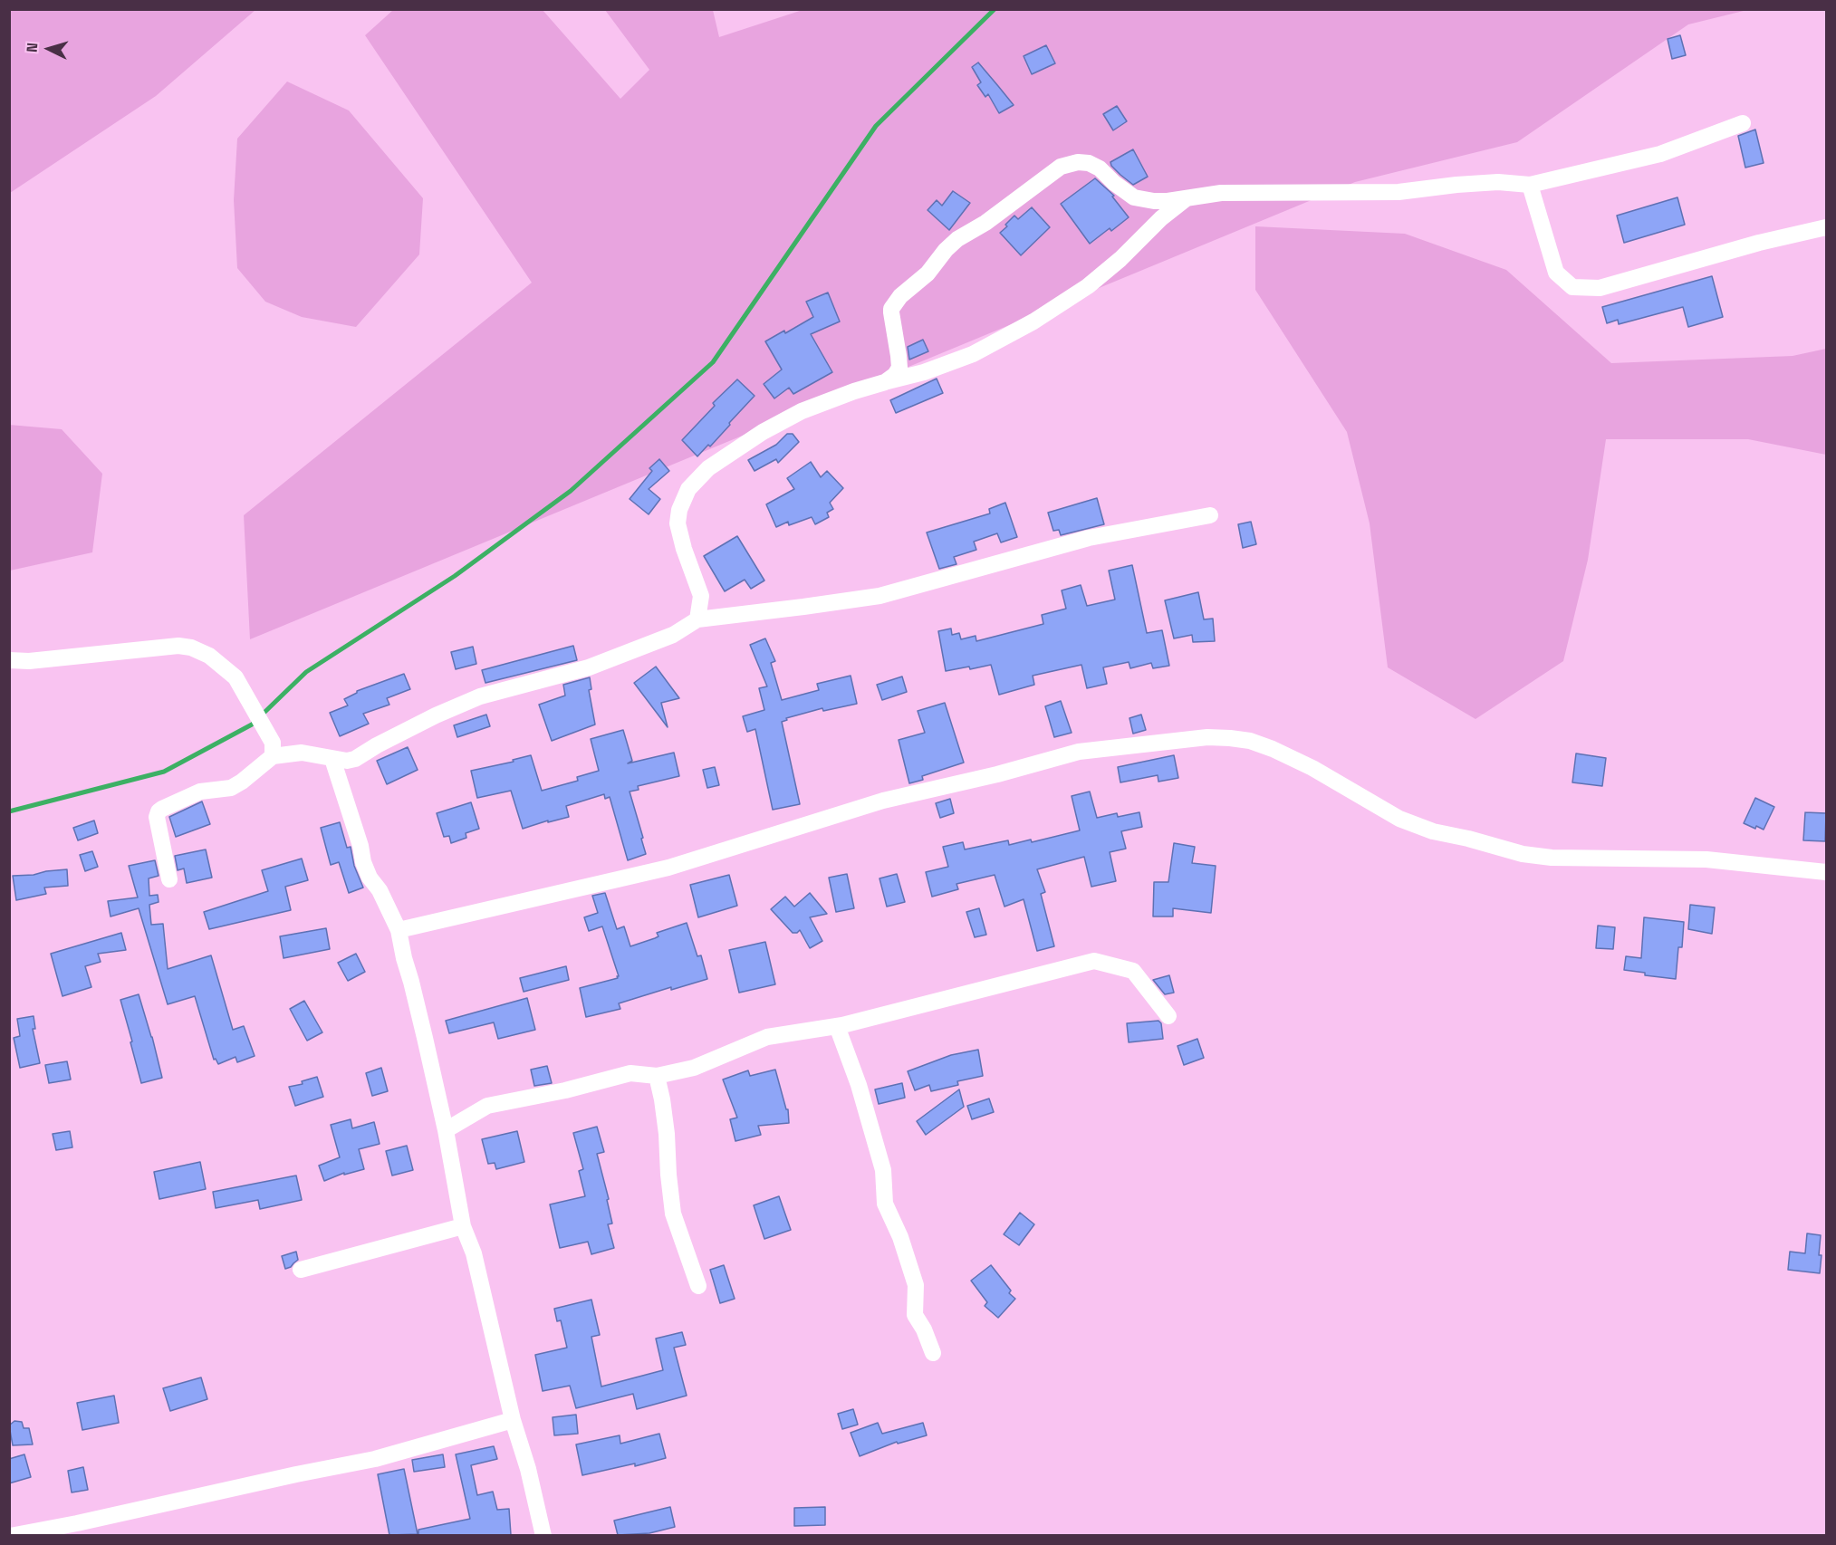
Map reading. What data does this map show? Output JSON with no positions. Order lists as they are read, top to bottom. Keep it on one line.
{"north":"left"}
